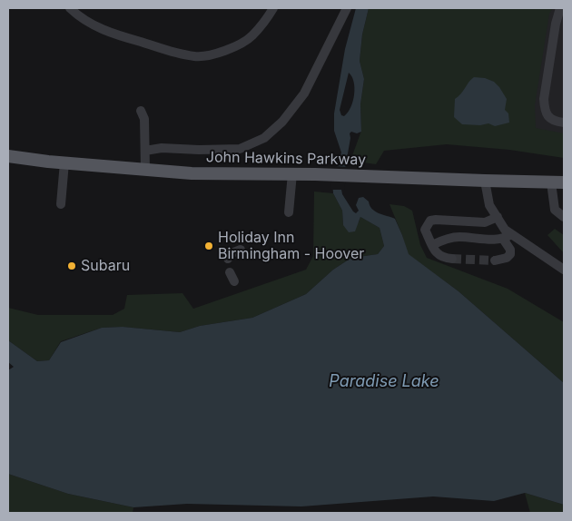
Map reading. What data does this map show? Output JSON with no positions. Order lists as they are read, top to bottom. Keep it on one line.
{"streets":{"main road":["John Hawkins Parkway"]},"water":["Paradise Lake"],"places":["Holiday Inn Birmingham - Hoover","Subaru"]}
